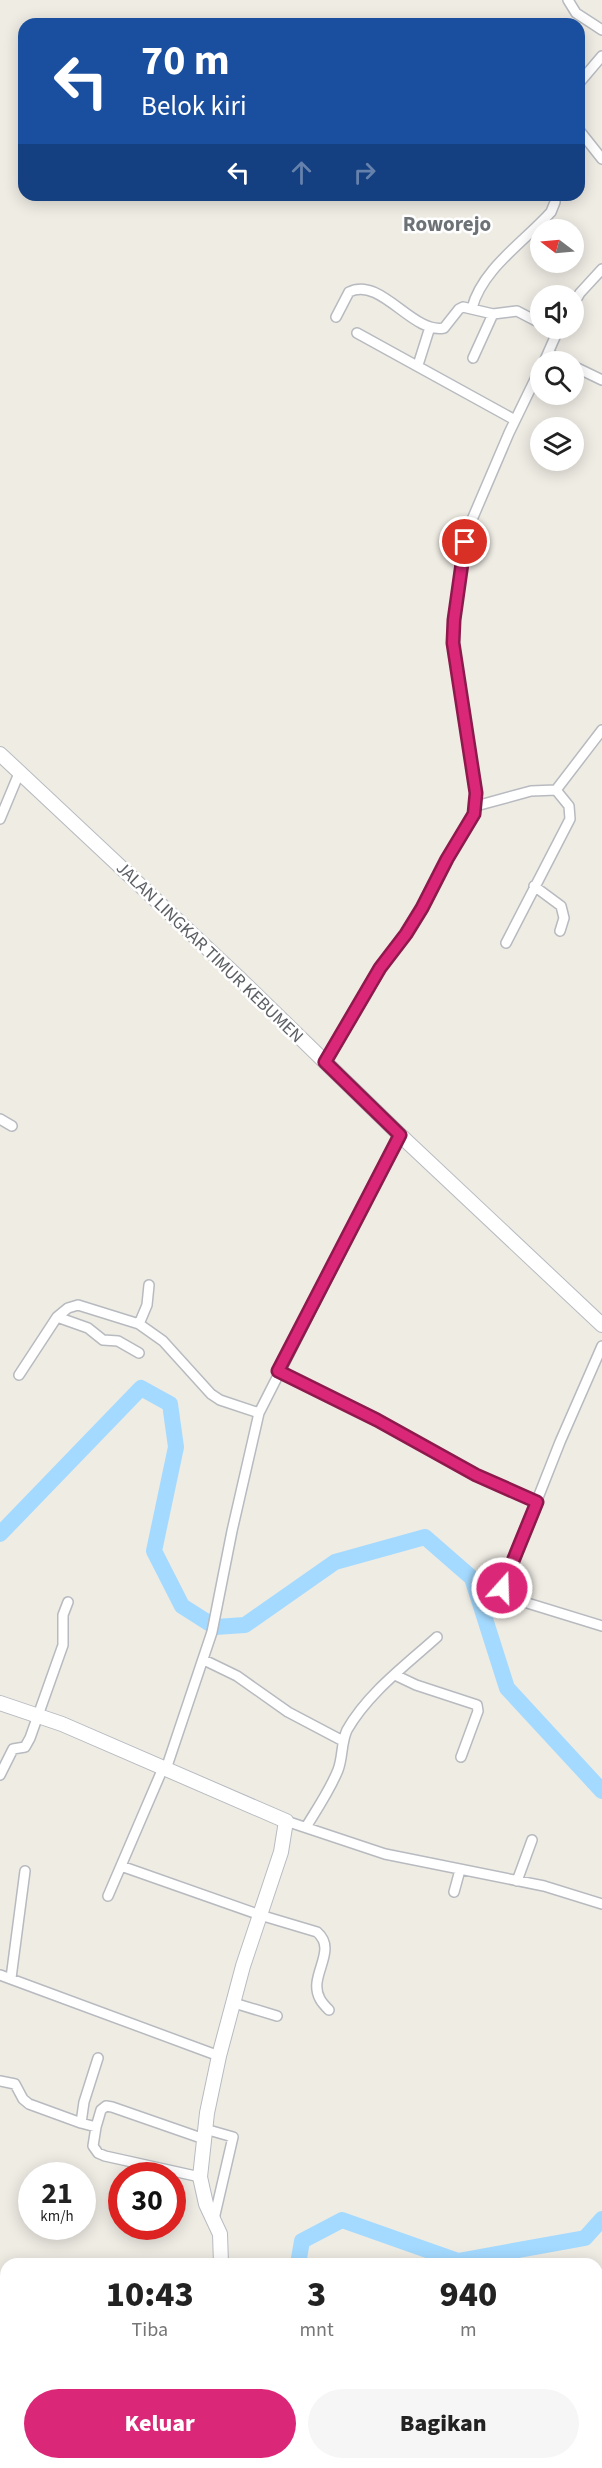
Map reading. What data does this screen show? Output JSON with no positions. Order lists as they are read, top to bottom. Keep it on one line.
{"streets":{"main road":["JALAN LINGKAR TIMUR KEBUMEN"]},"districts":["Roworejo"],"north":"left","page":{"turn":["70 m","Belok kiri"],"speed":"21 km/h","limit":"30","eta":["10:43","Tiba","3","mnt","940","m"],"buttons":["Keluar","Bagikan"]}}
